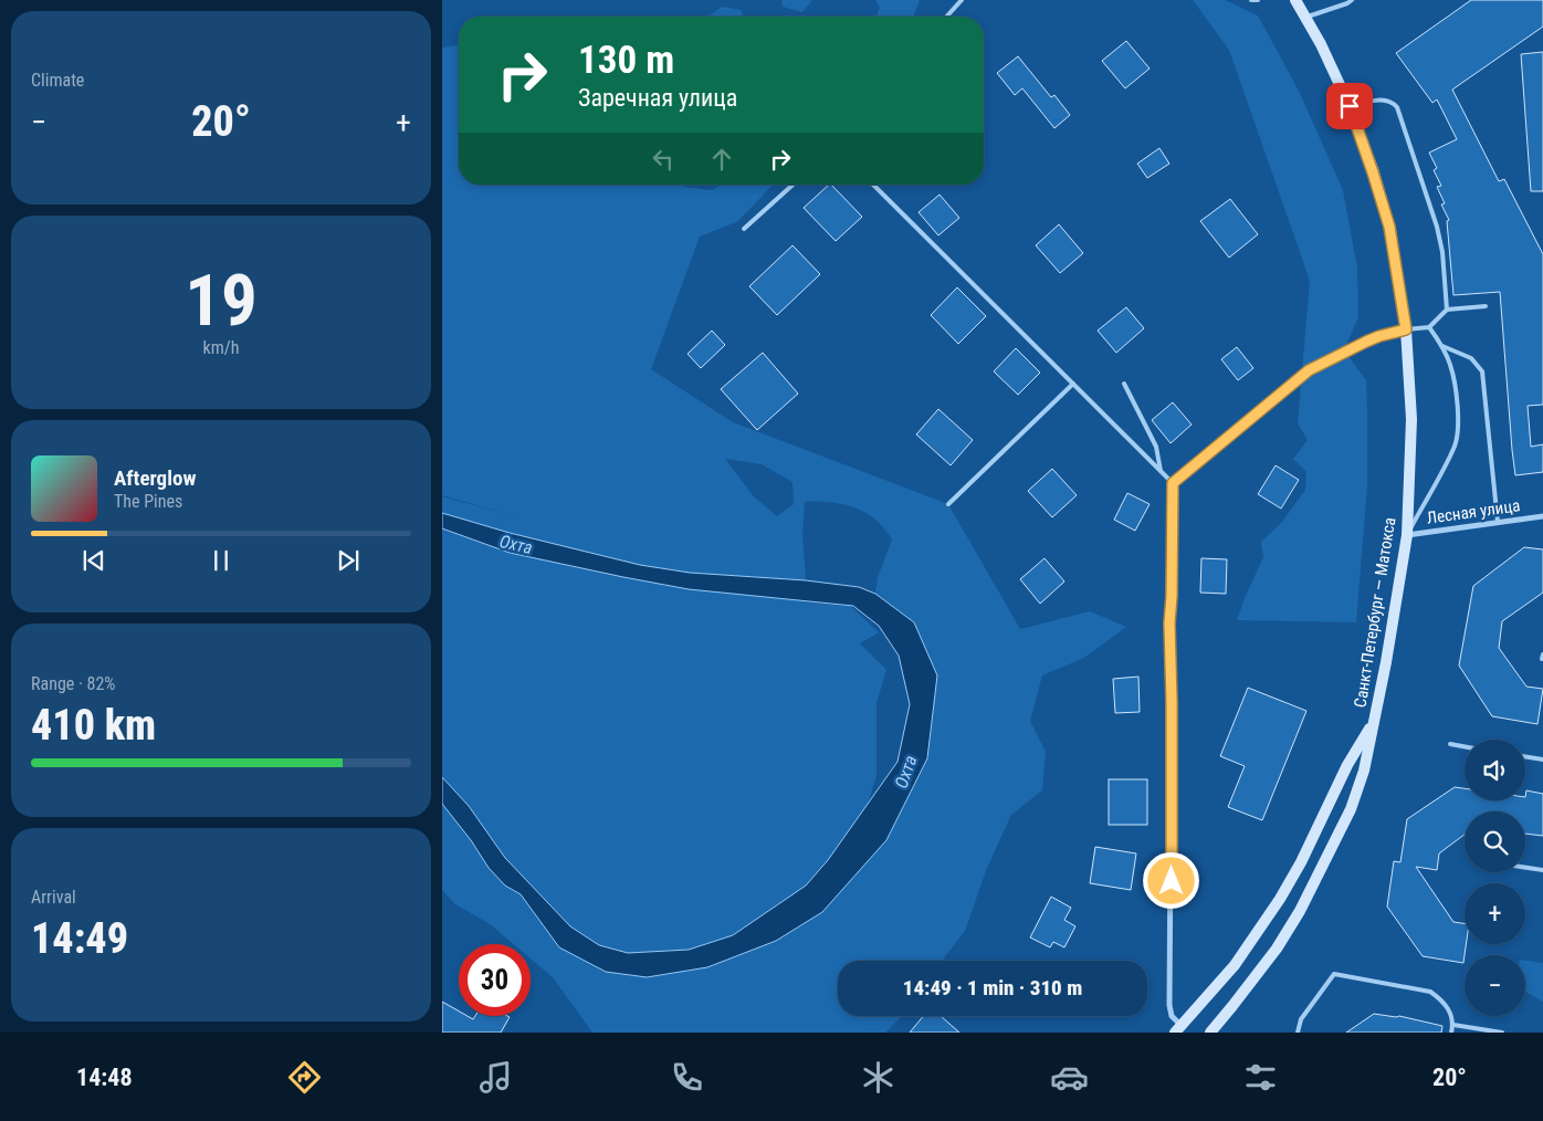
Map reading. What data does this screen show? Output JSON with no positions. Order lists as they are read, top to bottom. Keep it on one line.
{"streets":{"main road":["Санкт-Петербург — Матокса"],"street":["Лесная улица"]},"crossings":[["Лесная улица","Санкт-Петербург — Матокса"]],"water":["Охта"],"page":{"tile":["Climate",["19","km/h"],["Range · 82%","410 km"],["Arrival","14:49"]],"turn":["130 m","Заречная улица"],"heat":["−","20°","+"],"song":["Afterglow","The Pines"],"map_buttons":["+","−"],"limit":"30","trip":"14:49 · 1 min · 310 m","tabs":["14:48","20°"]}}
